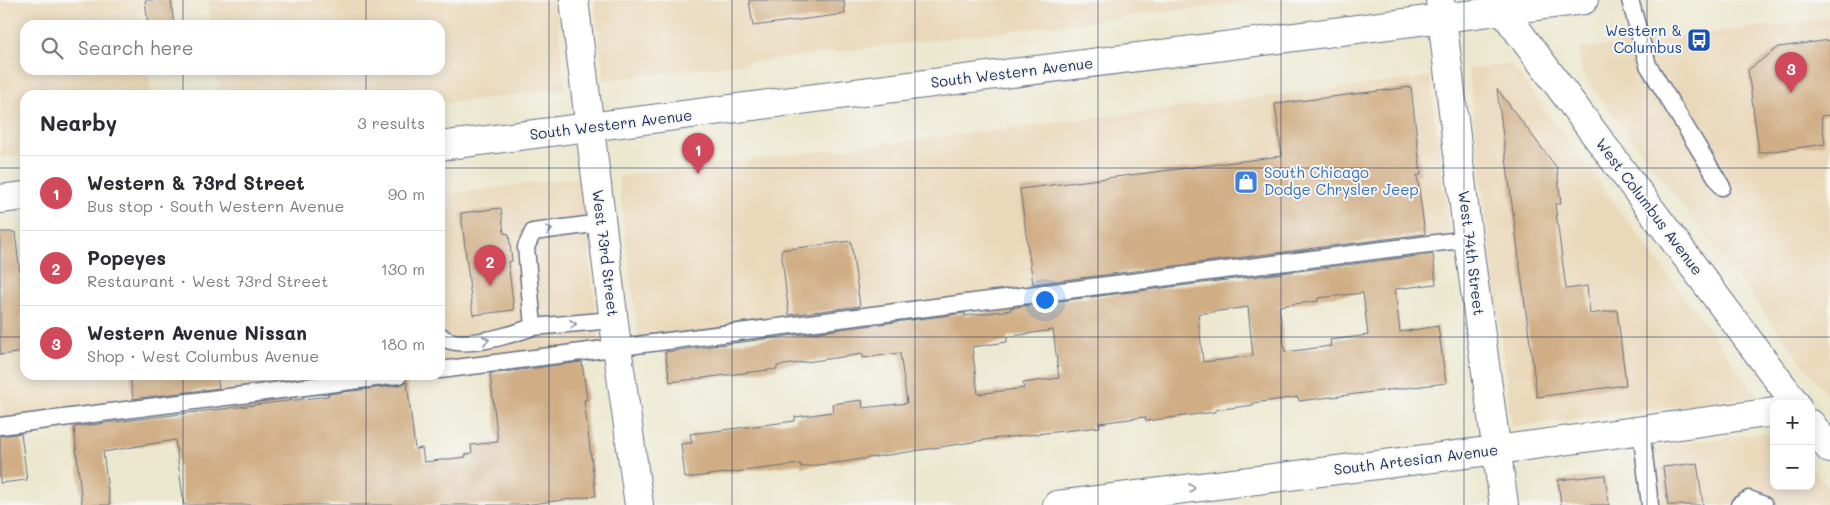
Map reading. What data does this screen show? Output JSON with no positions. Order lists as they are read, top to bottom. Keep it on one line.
{"streets":{"street":["South Western Avenue","West Columbus Avenue","West 73rd Street","West 74th Street","South Artesian Avenue"]},"crossings":[["South Western Avenue","West Columbus Avenue"],["South Western Avenue","West 73rd Street"],["South Western Avenue","West 74th Street"],["West 74th Street","South Artesian Avenue"]],"one_way":["South Artesian Avenue"],"places":{"bus stop":["Western & Columbus"],"shop":["South Chicago Dodge Chrysler Jeep"]},"page":{"search":"Search here","pins":["3","1","2"],"heading":["Nearby","3 results"],"list":[{"mark":"1","name":"Western & 73rd Street","note":"Bus stop · South Western Avenue","value":"90 m"},{"mark":"2","name":"Popeyes","note":"Restaurant · West 73rd Street","value":"130 m"},{"mark":"3","name":"Western Avenue Nissan","note":"Shop · West Columbus Avenue","value":"180 m"}],"map_buttons":["+","−"]}}
